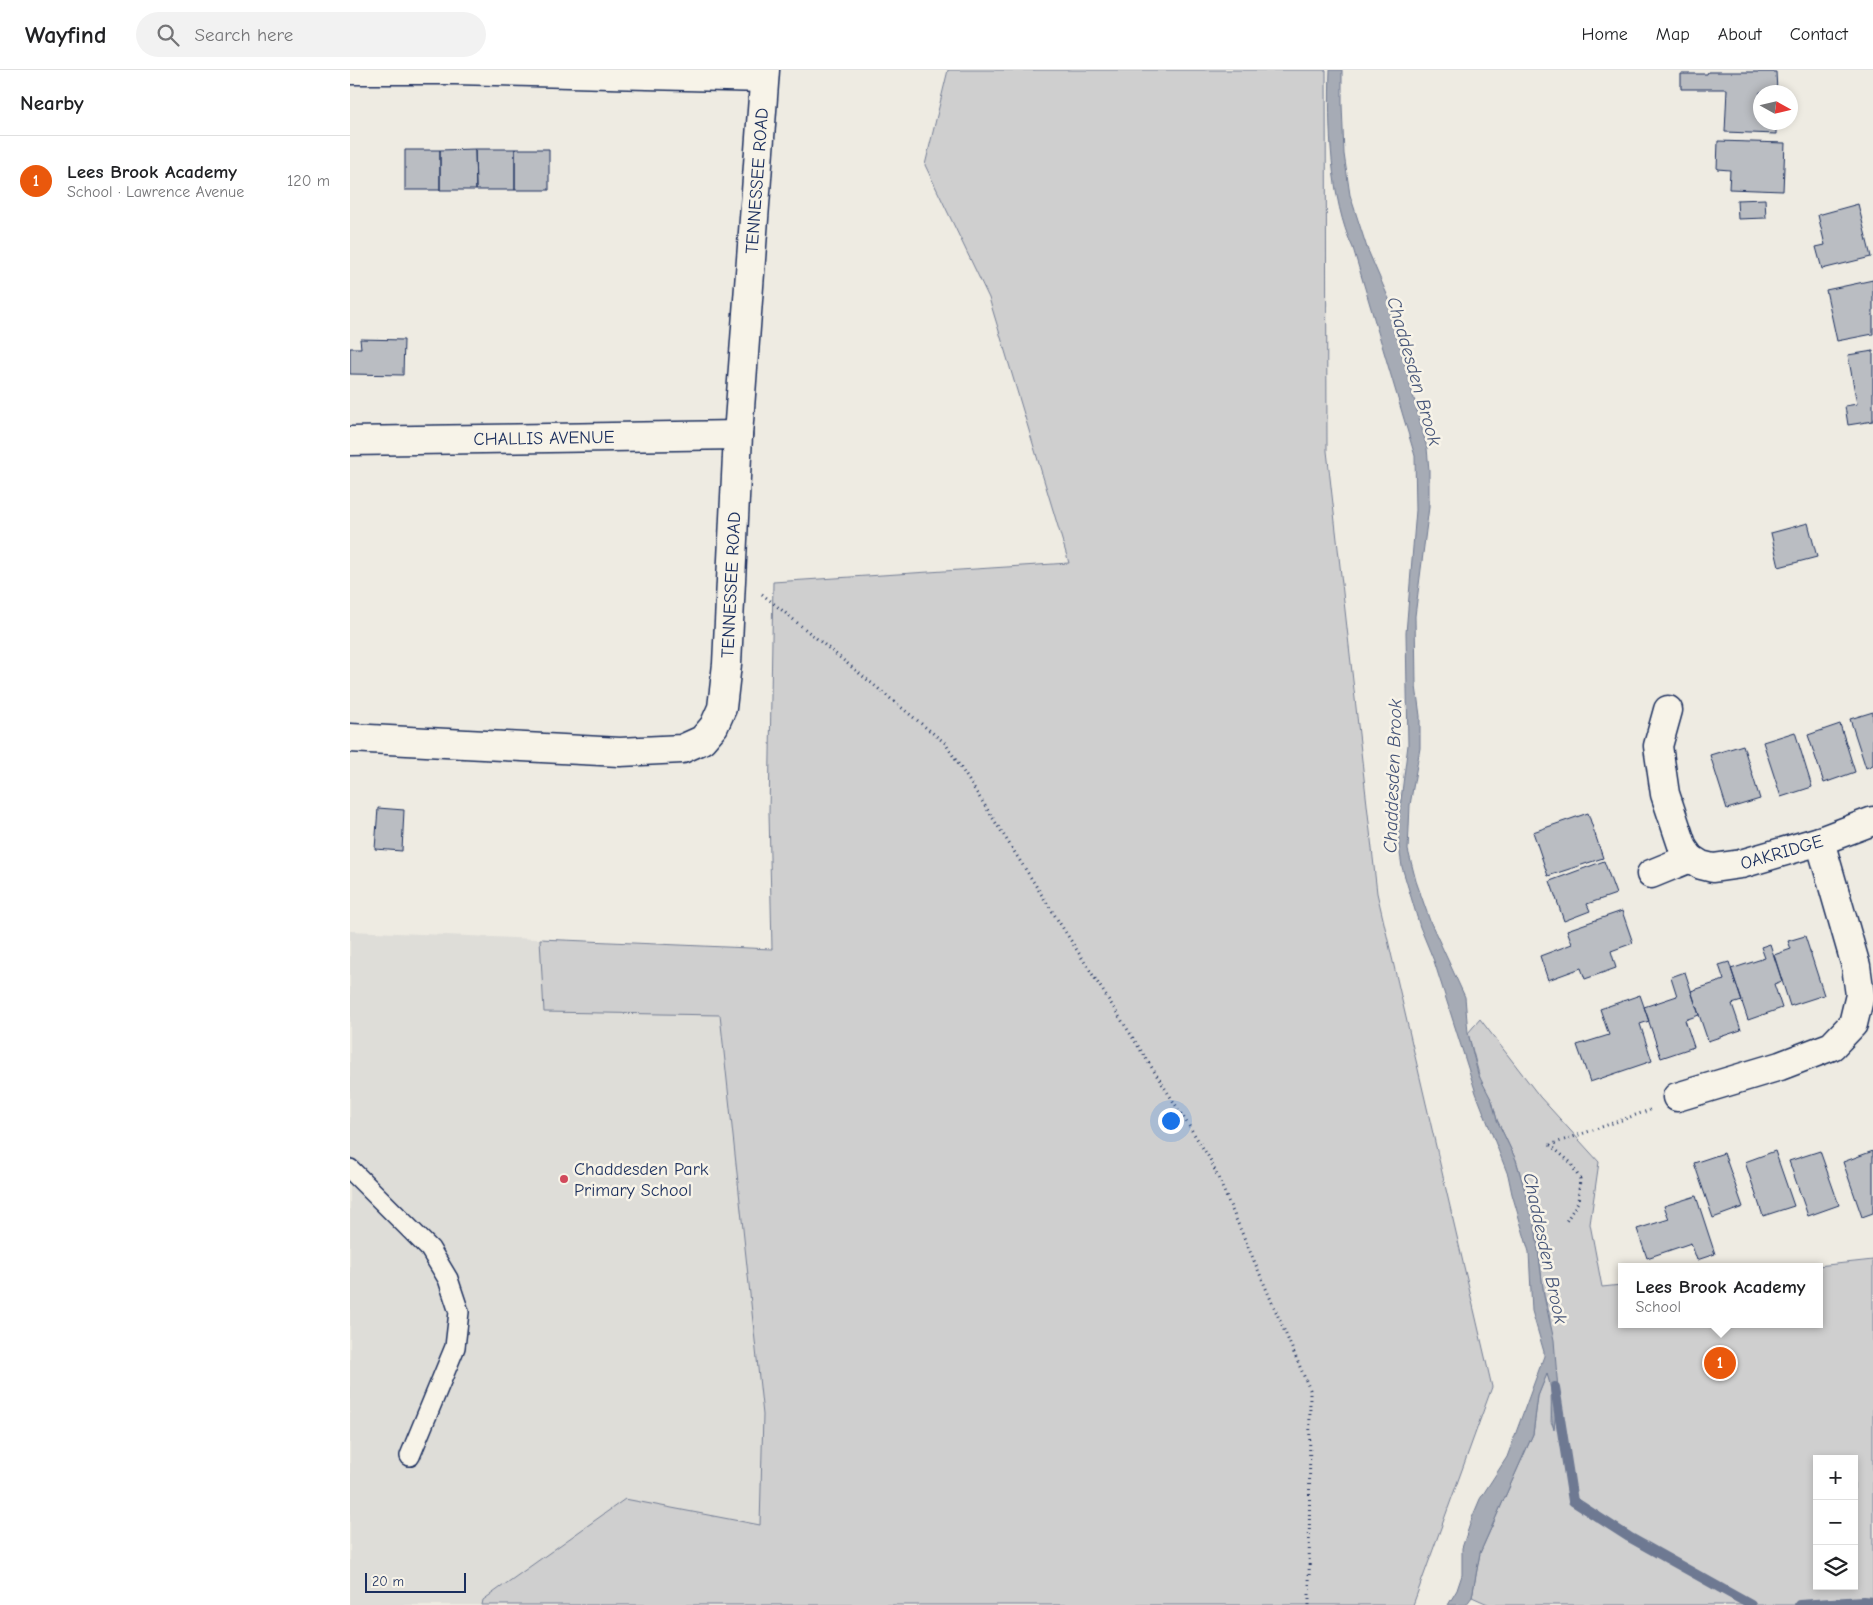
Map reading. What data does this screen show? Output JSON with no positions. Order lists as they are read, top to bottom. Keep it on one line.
{"streets":{"street":["TENNESSEE ROAD","CHALLIS AVENUE","OAKRIDGE"]},"crossings":[["TENNESSEE ROAD","CHALLIS AVENUE"]],"water":["Chaddesden Brook"],"places":["Chaddesden Park Primary School"],"scale_bar":"20 m","north":"right","page":{"header":"Wayfind","search":"Search here","nav":["Home","Map","About","Contact"],"heading":"Nearby","list":[{"mark":"1","name":"Lees Brook Academy","note":"School · Lawrence Avenue","value":"120 m"}],"popup":["Lees Brook Academy","School"],"pins":"1","map_buttons":["+","−"],"scale":"20 m"}}
